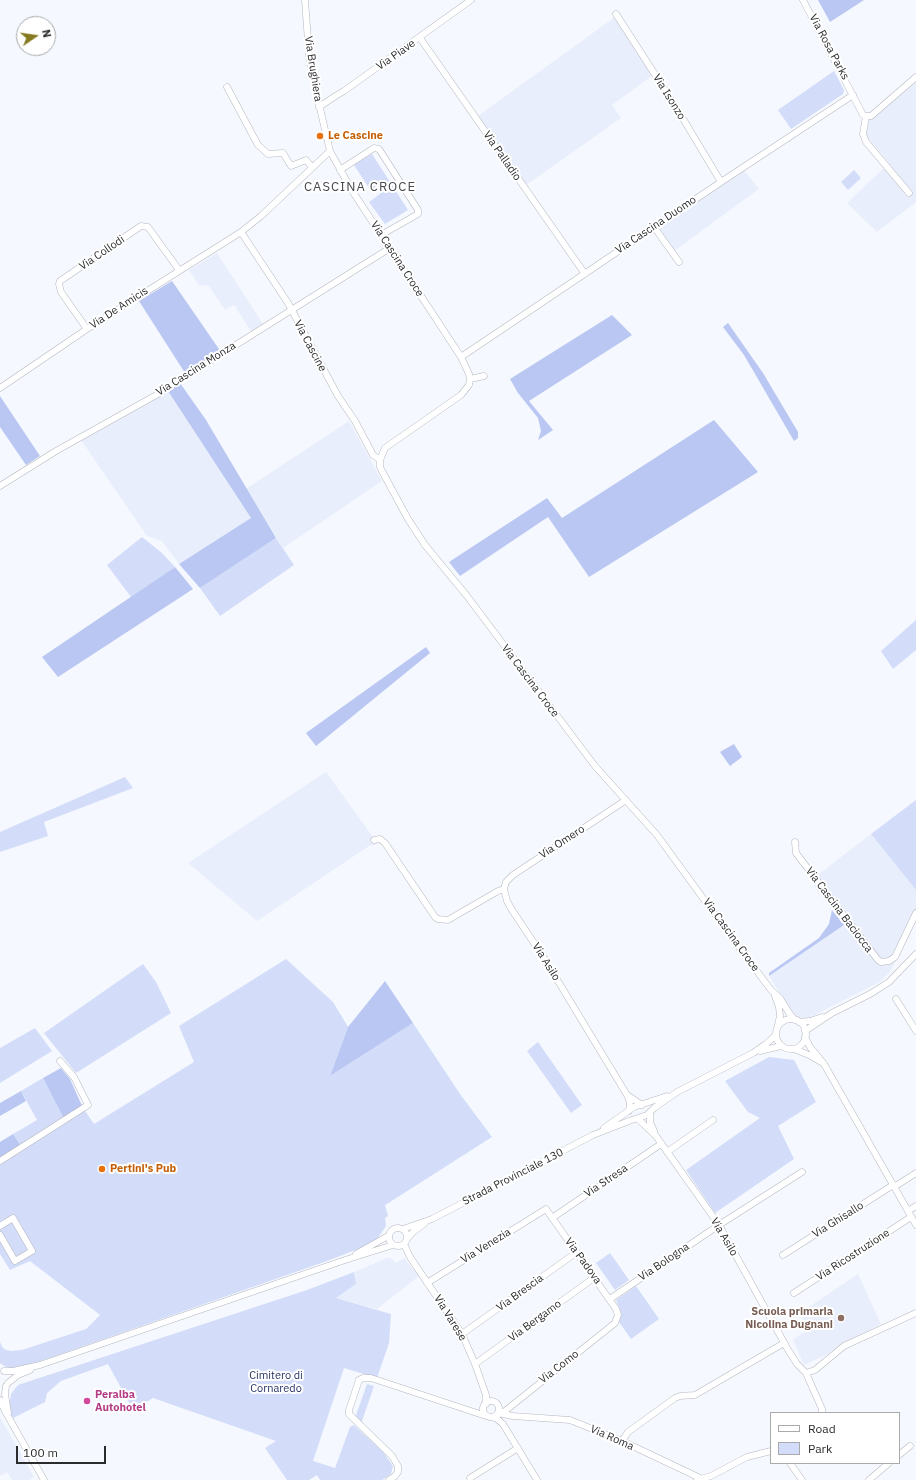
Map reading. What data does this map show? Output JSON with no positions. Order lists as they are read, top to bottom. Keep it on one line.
{"streets":{"street":["Via Rosa Parks","Via Piave","Via Brughiera","Via Isonzo","Via Palladio","Via Cascina Duomo","Via Collodi","Via Cascina Croce","Via De Amicis","Via Cascine","Via Cascina Monza","Via Omero","Via Cascina Baciocca","Via Asilo","Strada Provinciale 130","Via Stresa","Via Ghisallo","Via Venezia","Via Ricostruzione","Via Padova","Via Bologna","Via Brescia","Via Varese","Via Bergamo","Via Como","Via Roma"]},"crossings":[["Via Rosa Parks","Via Cascina Duomo"],["Via Piave","Via Brughiera"],["Via Piave","Via Palladio"],["Via Brughiera","Via Cascina Croce"],["Via Isonzo","Via Cascina Duomo"],["Via Palladio","Via Cascina Duomo"],["Via Cascina Duomo","Via Cascina Croce"],["Via Collodi","Via De Amicis"],["Via Cascina Croce","Via De Amicis"],["Via Cascina Croce","Via Cascine"],["Via Cascina Croce","Via Cascina Monza"],["Via Cascina Croce","Via Omero"],["Via Cascina Croce","Strada Provinciale 130"],["Via De Amicis","Via Cascine"],["Via Cascine","Via Cascina Monza"],["Via Omero","Via Asilo"],["Via Asilo","Strada Provinciale 130"],["Via Asilo","Via Stresa"],["Via Asilo","Via Bologna"],["Strada Provinciale 130","Via Varese"],["Via Stresa","Via Padova"],["Via Venezia","Via Padova"],["Via Venezia","Via Varese"],["Via Padova","Via Bologna"],["Via Padova","Via Brescia"],["Via Padova","Via Bergamo"],["Via Padova","Via Como"],["Via Brescia","Via Varese"],["Via Varese","Via Bergamo"],["Via Varese","Via Como"],["Via Varese","Via Roma"],["Via Como","Via Roma"]],"districts":["CASCINA CROCE"],"parks":["Cimitero di Cornaredo"],"places":["Le Cascine","Pertini's Pub","Scuola primaria Nicolina Dugnani","Peralba Autohotel"],"legend":["Road","Park"],"scale_bar":"100 m","north":"right"}
